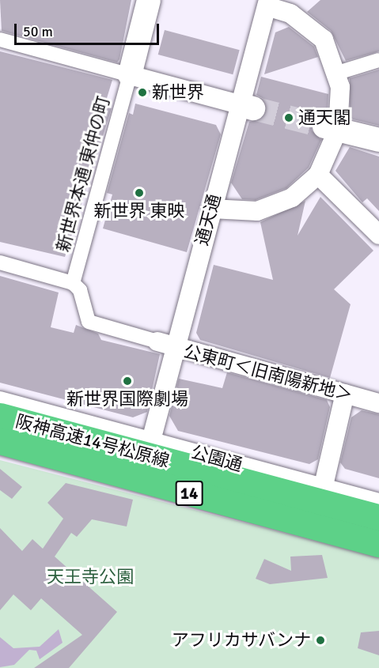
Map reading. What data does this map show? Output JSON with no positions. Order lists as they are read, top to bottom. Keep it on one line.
{"streets":{"highway":["阪神高速14号松原線","14"],"street":["新世界本通 東仲の町","通天通","公東町＜旧南陽新地＞","公園通"]},"crossings":[["通天通","公東町＜旧南陽新地＞"],["通天通","公園通"]],"parks":["天王寺公園"],"places":["新世界","通天閣","新世界 東映","新世界国際劇場","アフリカサバンナ"],"scale_bar":"50 m"}
